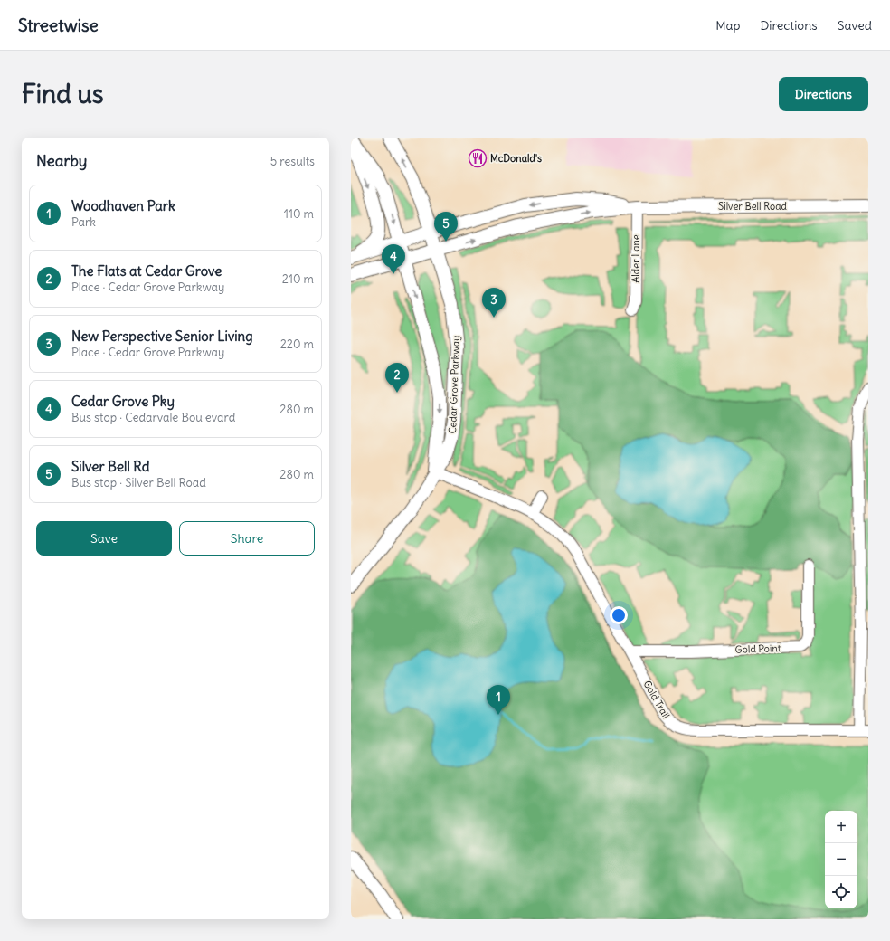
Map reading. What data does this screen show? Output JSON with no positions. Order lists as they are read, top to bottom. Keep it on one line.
{"streets":{"street":["Silver Bell Road","Alder Lane","Cedar Grove Parkway","Gold Point","Gold Trail"]},"crossings":[["Silver Bell Road","Alder Lane"],["Silver Bell Road","Cedar Grove Parkway"],["Cedar Grove Parkway","Gold Trail"],["Gold Point","Gold Trail"]],"places":{"restaurant":["McDonald's"]},"page":{"header":"Streetwise","nav":["Map","Directions","Saved"],"buttons":["Directions",["Save","Share"]],"title":"Find us","heading":["Nearby","5 results"],"list":[{"mark":"1","name":"Woodhaven Park","note":"Park","value":"110 m"},{"mark":"2","name":"The Flats at Cedar Grove","note":"Place · Cedar Grove Parkway","value":"210 m"},{"mark":"3","name":"New Perspective Senior Living","note":"Place · Cedar Grove Parkway","value":"220 m"},{"mark":"4","name":"Cedar Grove Pky","note":"Bus stop · Cedarvale Boulevard","value":"280 m"},{"mark":"5","name":"Silver Bell Rd","note":"Bus stop · Silver Bell Road","value":"280 m"}],"pins":["5","4","3","2","1"],"map_buttons":["+","−"]}}
